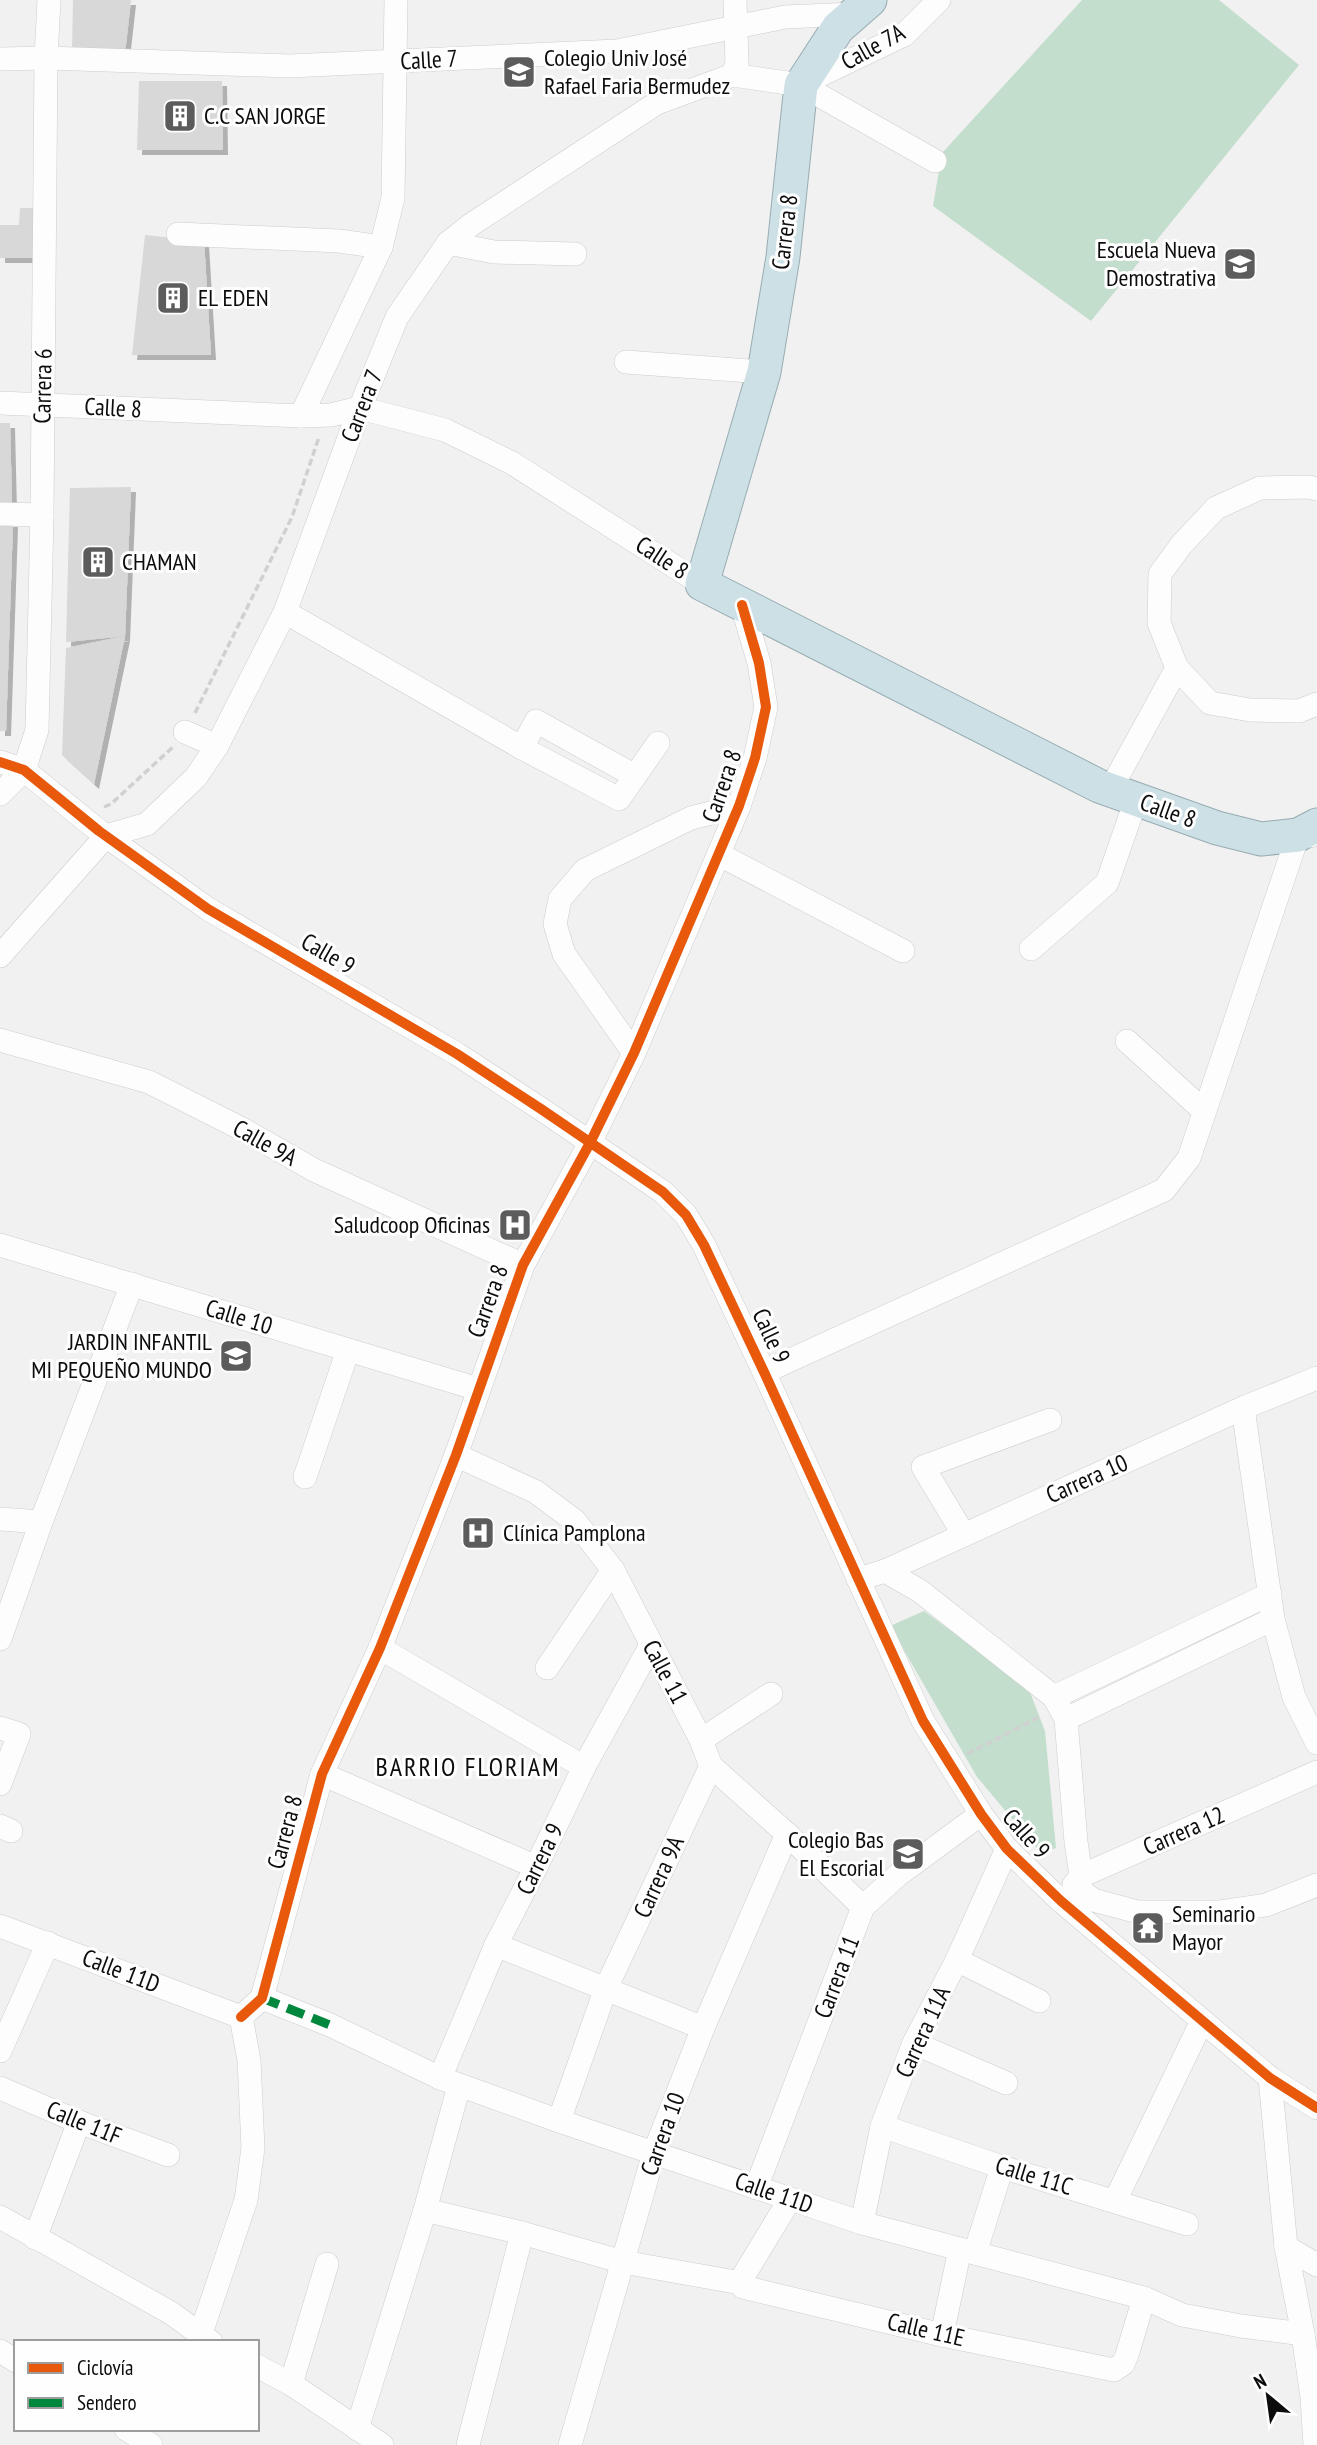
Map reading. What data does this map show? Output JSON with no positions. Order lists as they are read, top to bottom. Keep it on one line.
{"streets":{"highway":["Carrera 8","Calle 8"],"street":["Calle 7A","Calle 7","Carrera 6","Carrera 7","Calle 9","Calle 9A","Calle 10","Carrera 10","Calle 11","Carrera 12","Carrera 9","Carrera 9A","Calle 11D","Carrera 11","Carrera 11A","Calle 11F","Calle 11C","Calle 11E"]},"crossings":[["Calle 7A","Carrera 8"],["Calle 7A","Carrera 7"],["Calle 7","Carrera 8"],["Calle 7","Carrera 6"],["Calle 7","Carrera 7"],["Carrera 8","Carrera 7"],["Carrera 8","Calle 8"],["Carrera 8","Calle 9"],["Carrera 8","Calle 9A"],["Carrera 8","Calle 10"],["Carrera 8","Calle 11"],["Carrera 8","Calle 11D"],["Carrera 6","Calle 8"],["Carrera 6","Calle 9"],["Carrera 7","Calle 8"],["Carrera 7","Calle 9"],["Calle 9","Carrera 10"],["Calle 9","Carrera 12"],["Calle 9","Carrera 11"],["Calle 9","Carrera 11A"],["Carrera 10","Calle 11"],["Carrera 10","Calle 11D"],["Carrera 10","Calle 11E"],["Calle 11","Carrera 9"],["Calle 11","Carrera 9A"],["Calle 11","Carrera 11"],["Carrera 9","Calle 11D"],["Carrera 9","Calle 11E"],["Carrera 9A","Calle 11D"],["Calle 11D","Carrera 11"],["Calle 11D","Carrera 11A"],["Calle 11D","Calle 11E"],["Carrera 11A","Calle 11C"]],"districts":["BARRIO FLORIAM"],"places":{"school or university":["Colegio Univ José Rafael Faria Bermudez","Escuela Nueva Demostrativa","JARDIN INFANTIL MI PEQUEÑO MUNDO","Colegio Bas El Escorial"],"building":["C.C SAN JORGE","EL EDEN","CHAMAN"],"hospital":["Saludcoop Oficinas","Clínica Pamplona"],"temple":["Seminario Mayor"]},"legend":["Ciclovía","Sendero"],"north":"top left"}
